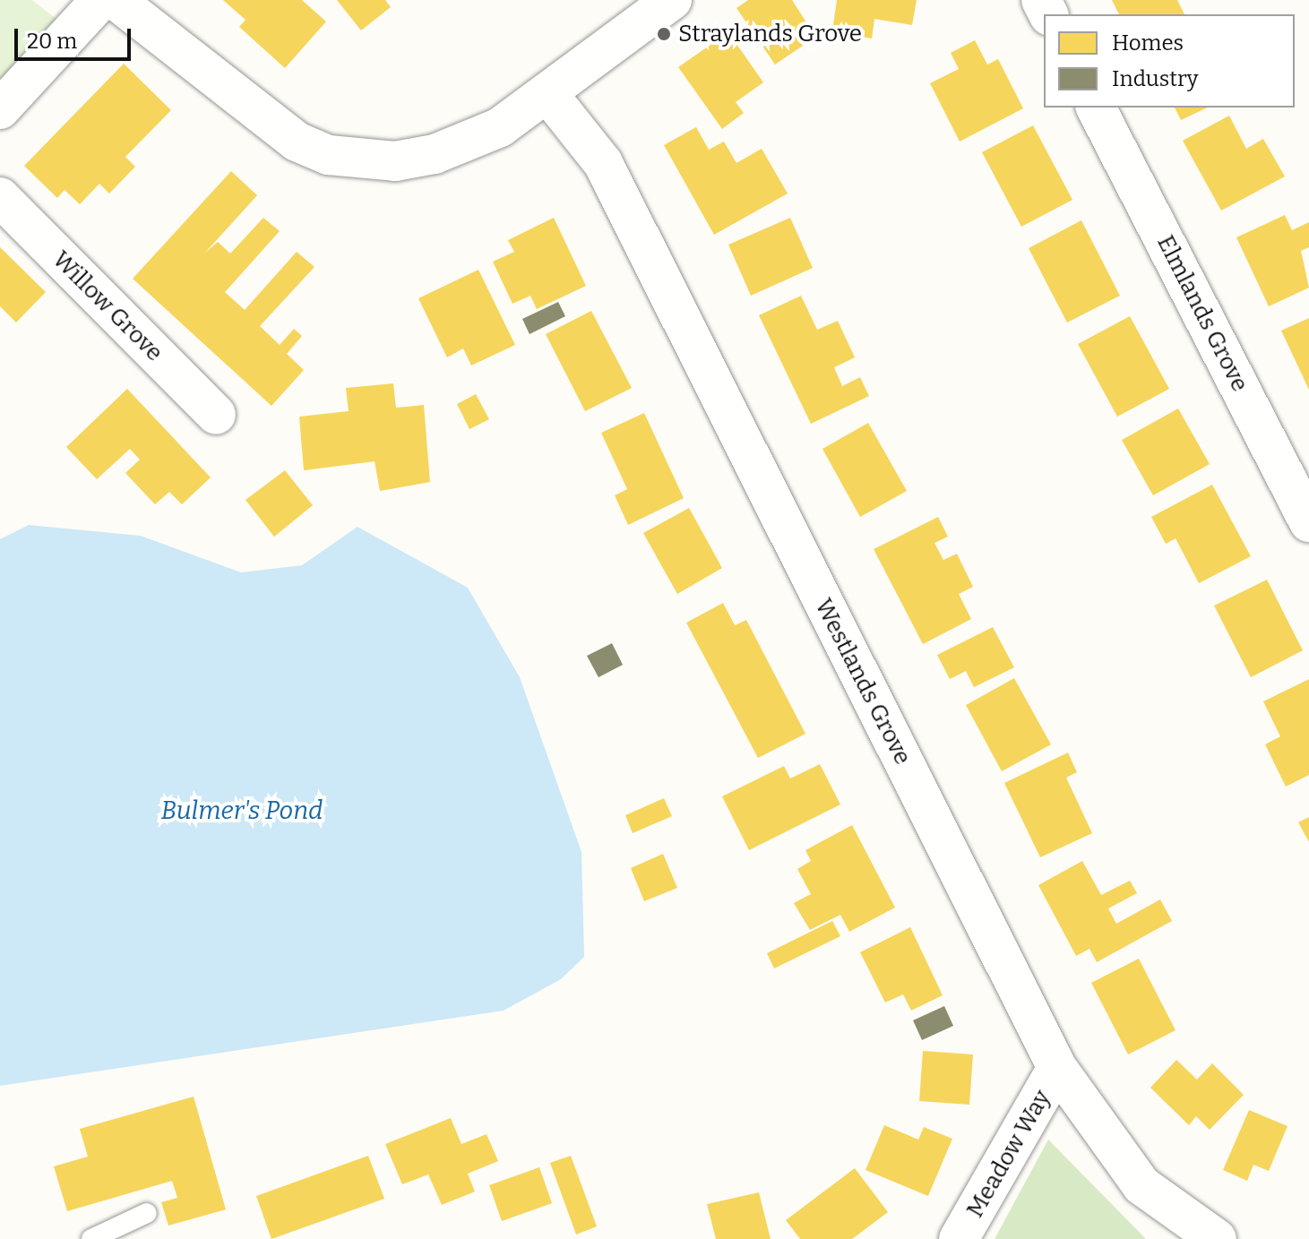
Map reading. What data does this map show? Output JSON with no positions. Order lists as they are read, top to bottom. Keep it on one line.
{"streets":{"street":["Willow Grove","Elmlands Grove","Westlands Grove","Meadow Way"]},"crossings":[["Westlands Grove","Meadow Way"]],"water":["Bulmer's Pond"],"places":["Straylands Grove"],"legend":["Homes","Industry"],"scale_bar":"20 m"}
